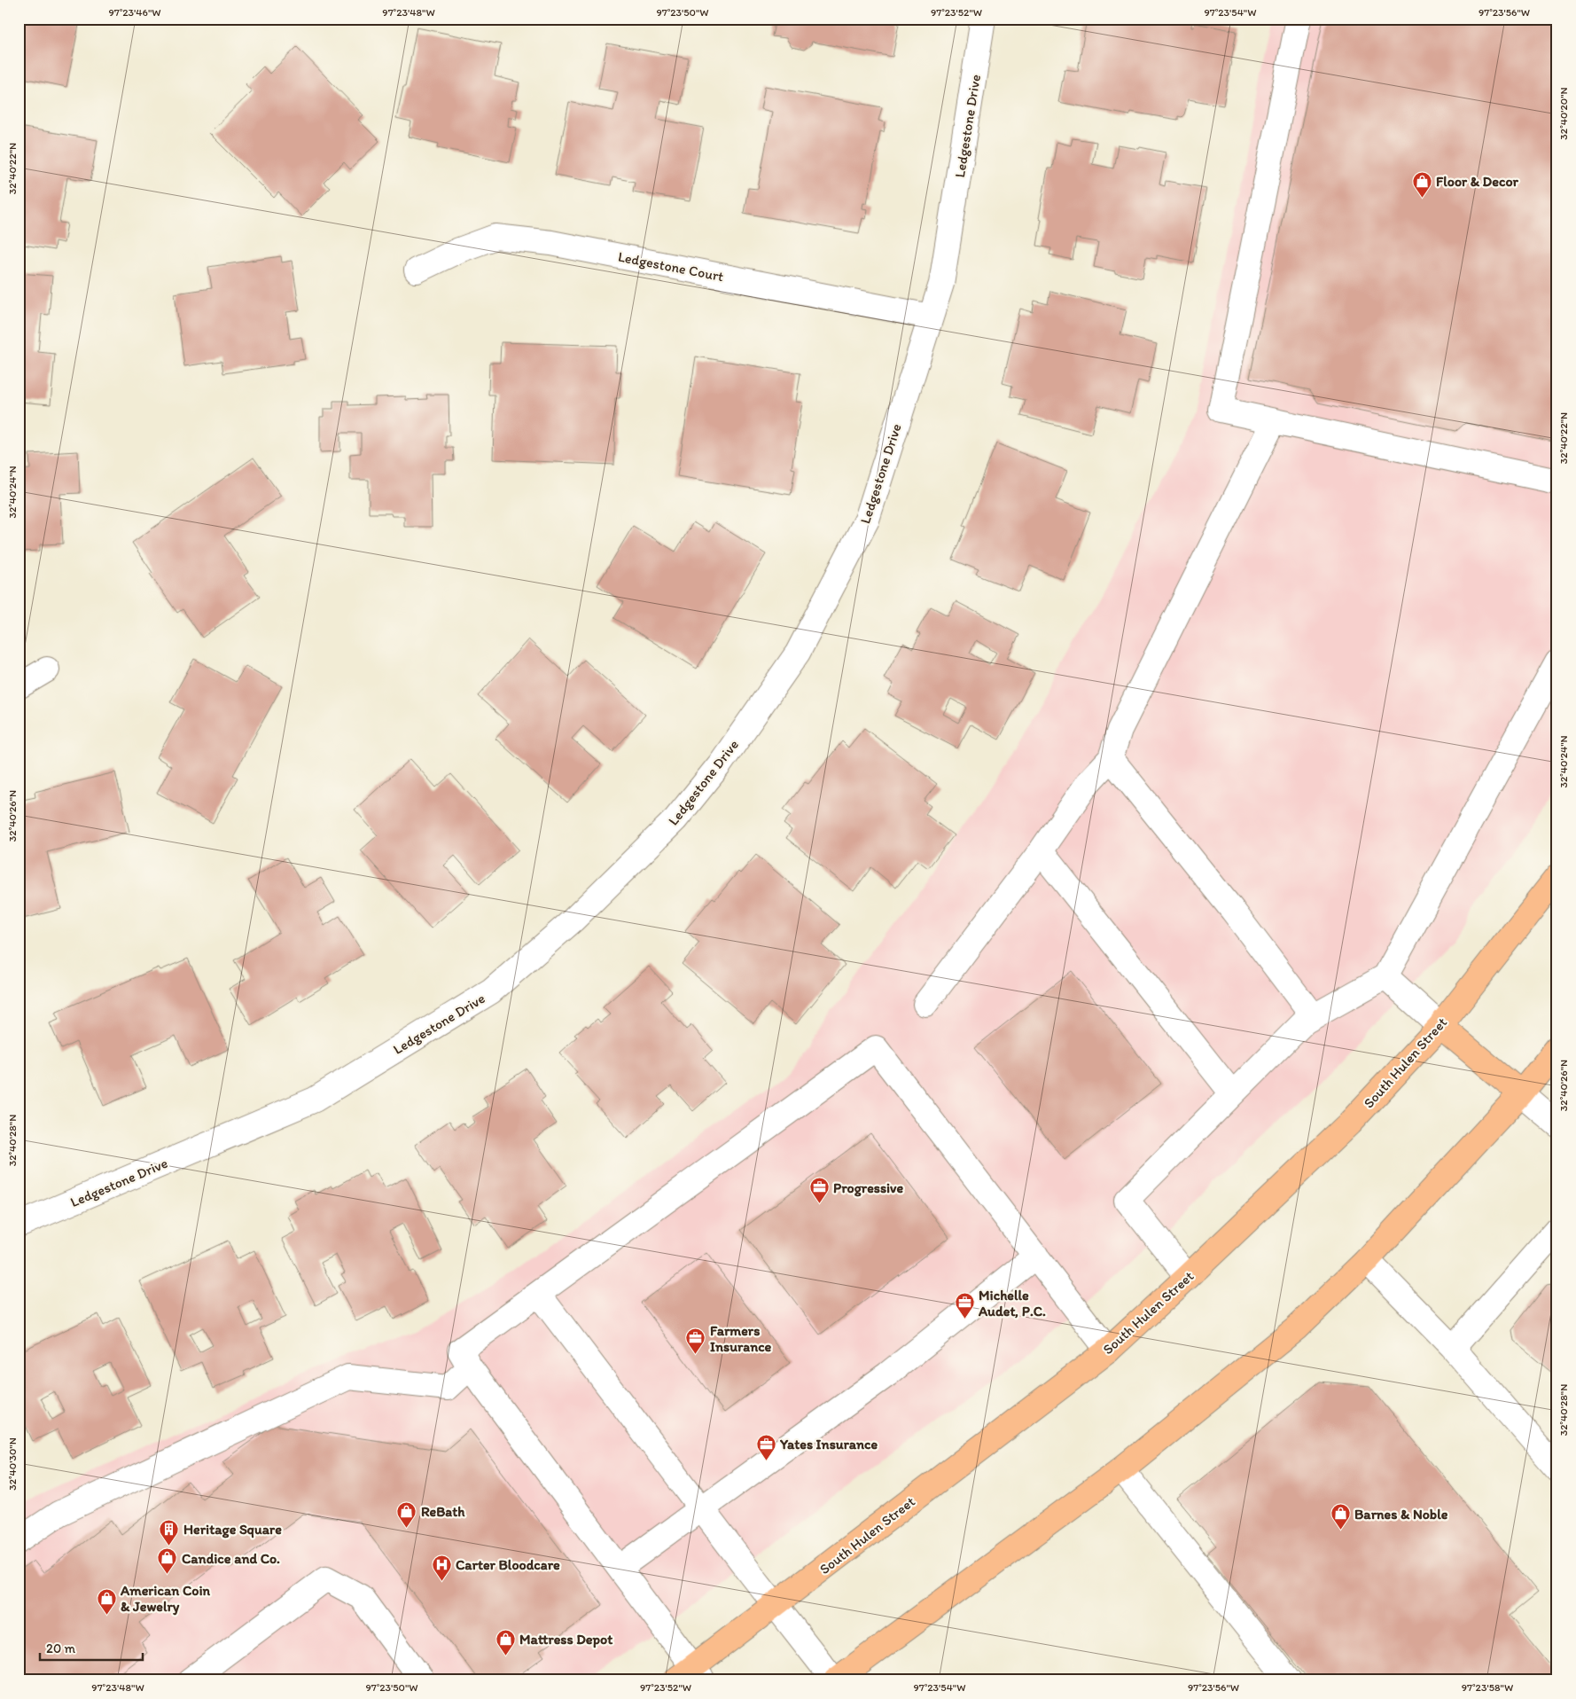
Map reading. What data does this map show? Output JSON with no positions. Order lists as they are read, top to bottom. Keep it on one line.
{"streets":{"main road":["South Hulen Street"],"street":["Ledgestone Drive","Ledgestone Court"]},"crossings":[["Ledgestone Drive","Ledgestone Court"]],"places":{"shop":["Floor & Decor","ReBath","Barnes & Noble","Candice and Co.","American Coin & Jewelry","Mattress Depot"],"office":["Progressive","Michelle Audet, P.C.","Farmers Insurance","Yates Insurance"],"building":["Heritage Square"],"hospital":["Carter Bloodcare"]},"scale_bar":"20 m","coordinates":["97°23'46\"W","97°23'48\"W","97°23'50\"W","97°23'52\"W","97°23'54\"W","97°23'56\"W","32°40'20\"N","32°40'22\"N","32°40'24\"N","32°40'26\"N","32°40'28\"N","32°40'30\"N","97°23'58\"W"]}
